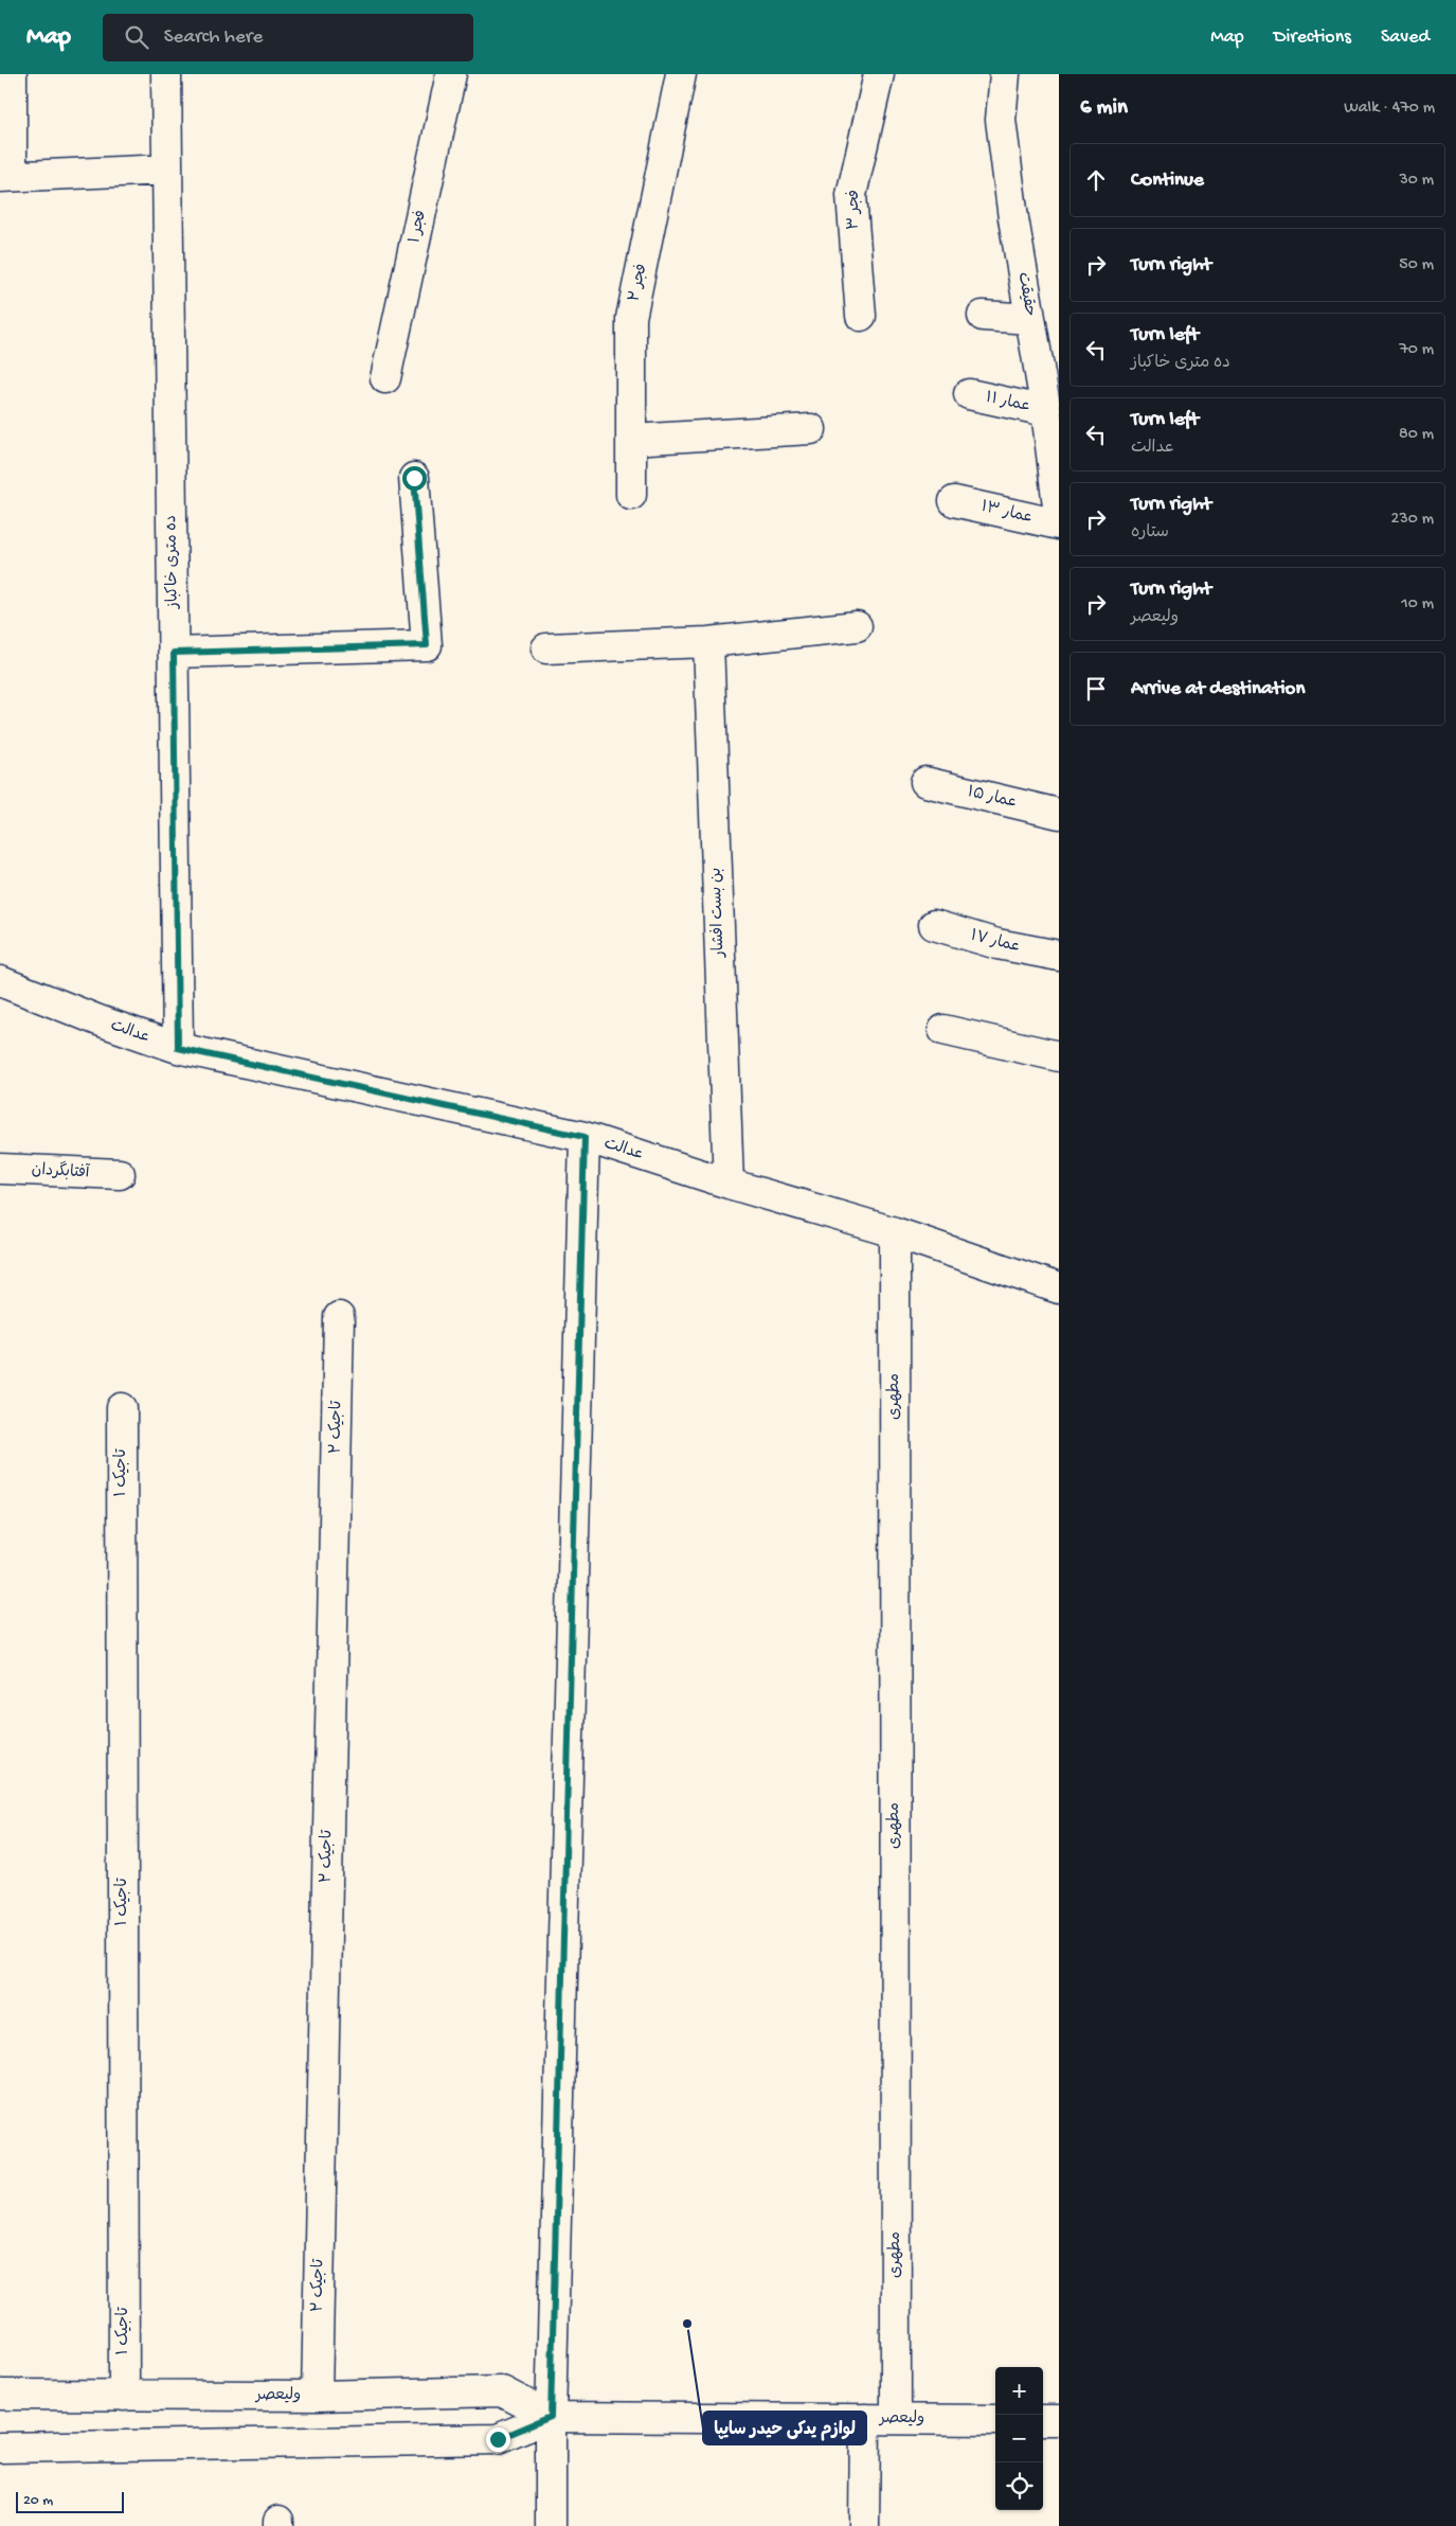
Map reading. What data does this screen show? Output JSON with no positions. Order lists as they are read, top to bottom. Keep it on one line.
{"streets":{"street":["فجر ۳","فجر ۱","فجر ۲","حقیقت","عمار ۱۱","عمار ۱۳","ده متری خاکباز","عمار ۱۵","بن بست افشار","عمار ۱۷","عدالت","آفتابگردان","مطهری","تاجیک ۲","تاجیک ۱","ولیعصر"]},"crossings":[["حقیقت","عمار ۱۱"],["ده متری خاکباز","عدالت"],["بن بست افشار","عدالت"],["عدالت","مطهری"],["مطهری","ولیعصر"],["تاجیک ۲","ولیعصر"],["تاجیک ۱","ولیعصر"]],"places":["لوازم یدکی حیدر سایپا"],"scale_bar":"20 m","page":{"header":"Map","search":"Search here","nav":["Map","Directions","Saved"],"heading":["6 min","Walk · 470 m"],"list":[["Continue","30 m"],["Turn right","50 m"],["Turn left","ده متری خاکباز","70 m"],["Turn left","عدالت","80 m"],["Turn right","ستاره","230 m"],["Turn right","ولیعصر","10 m"],"Arrive at destination"],"map_buttons":["+","−"],"scale":"20 m"}}
